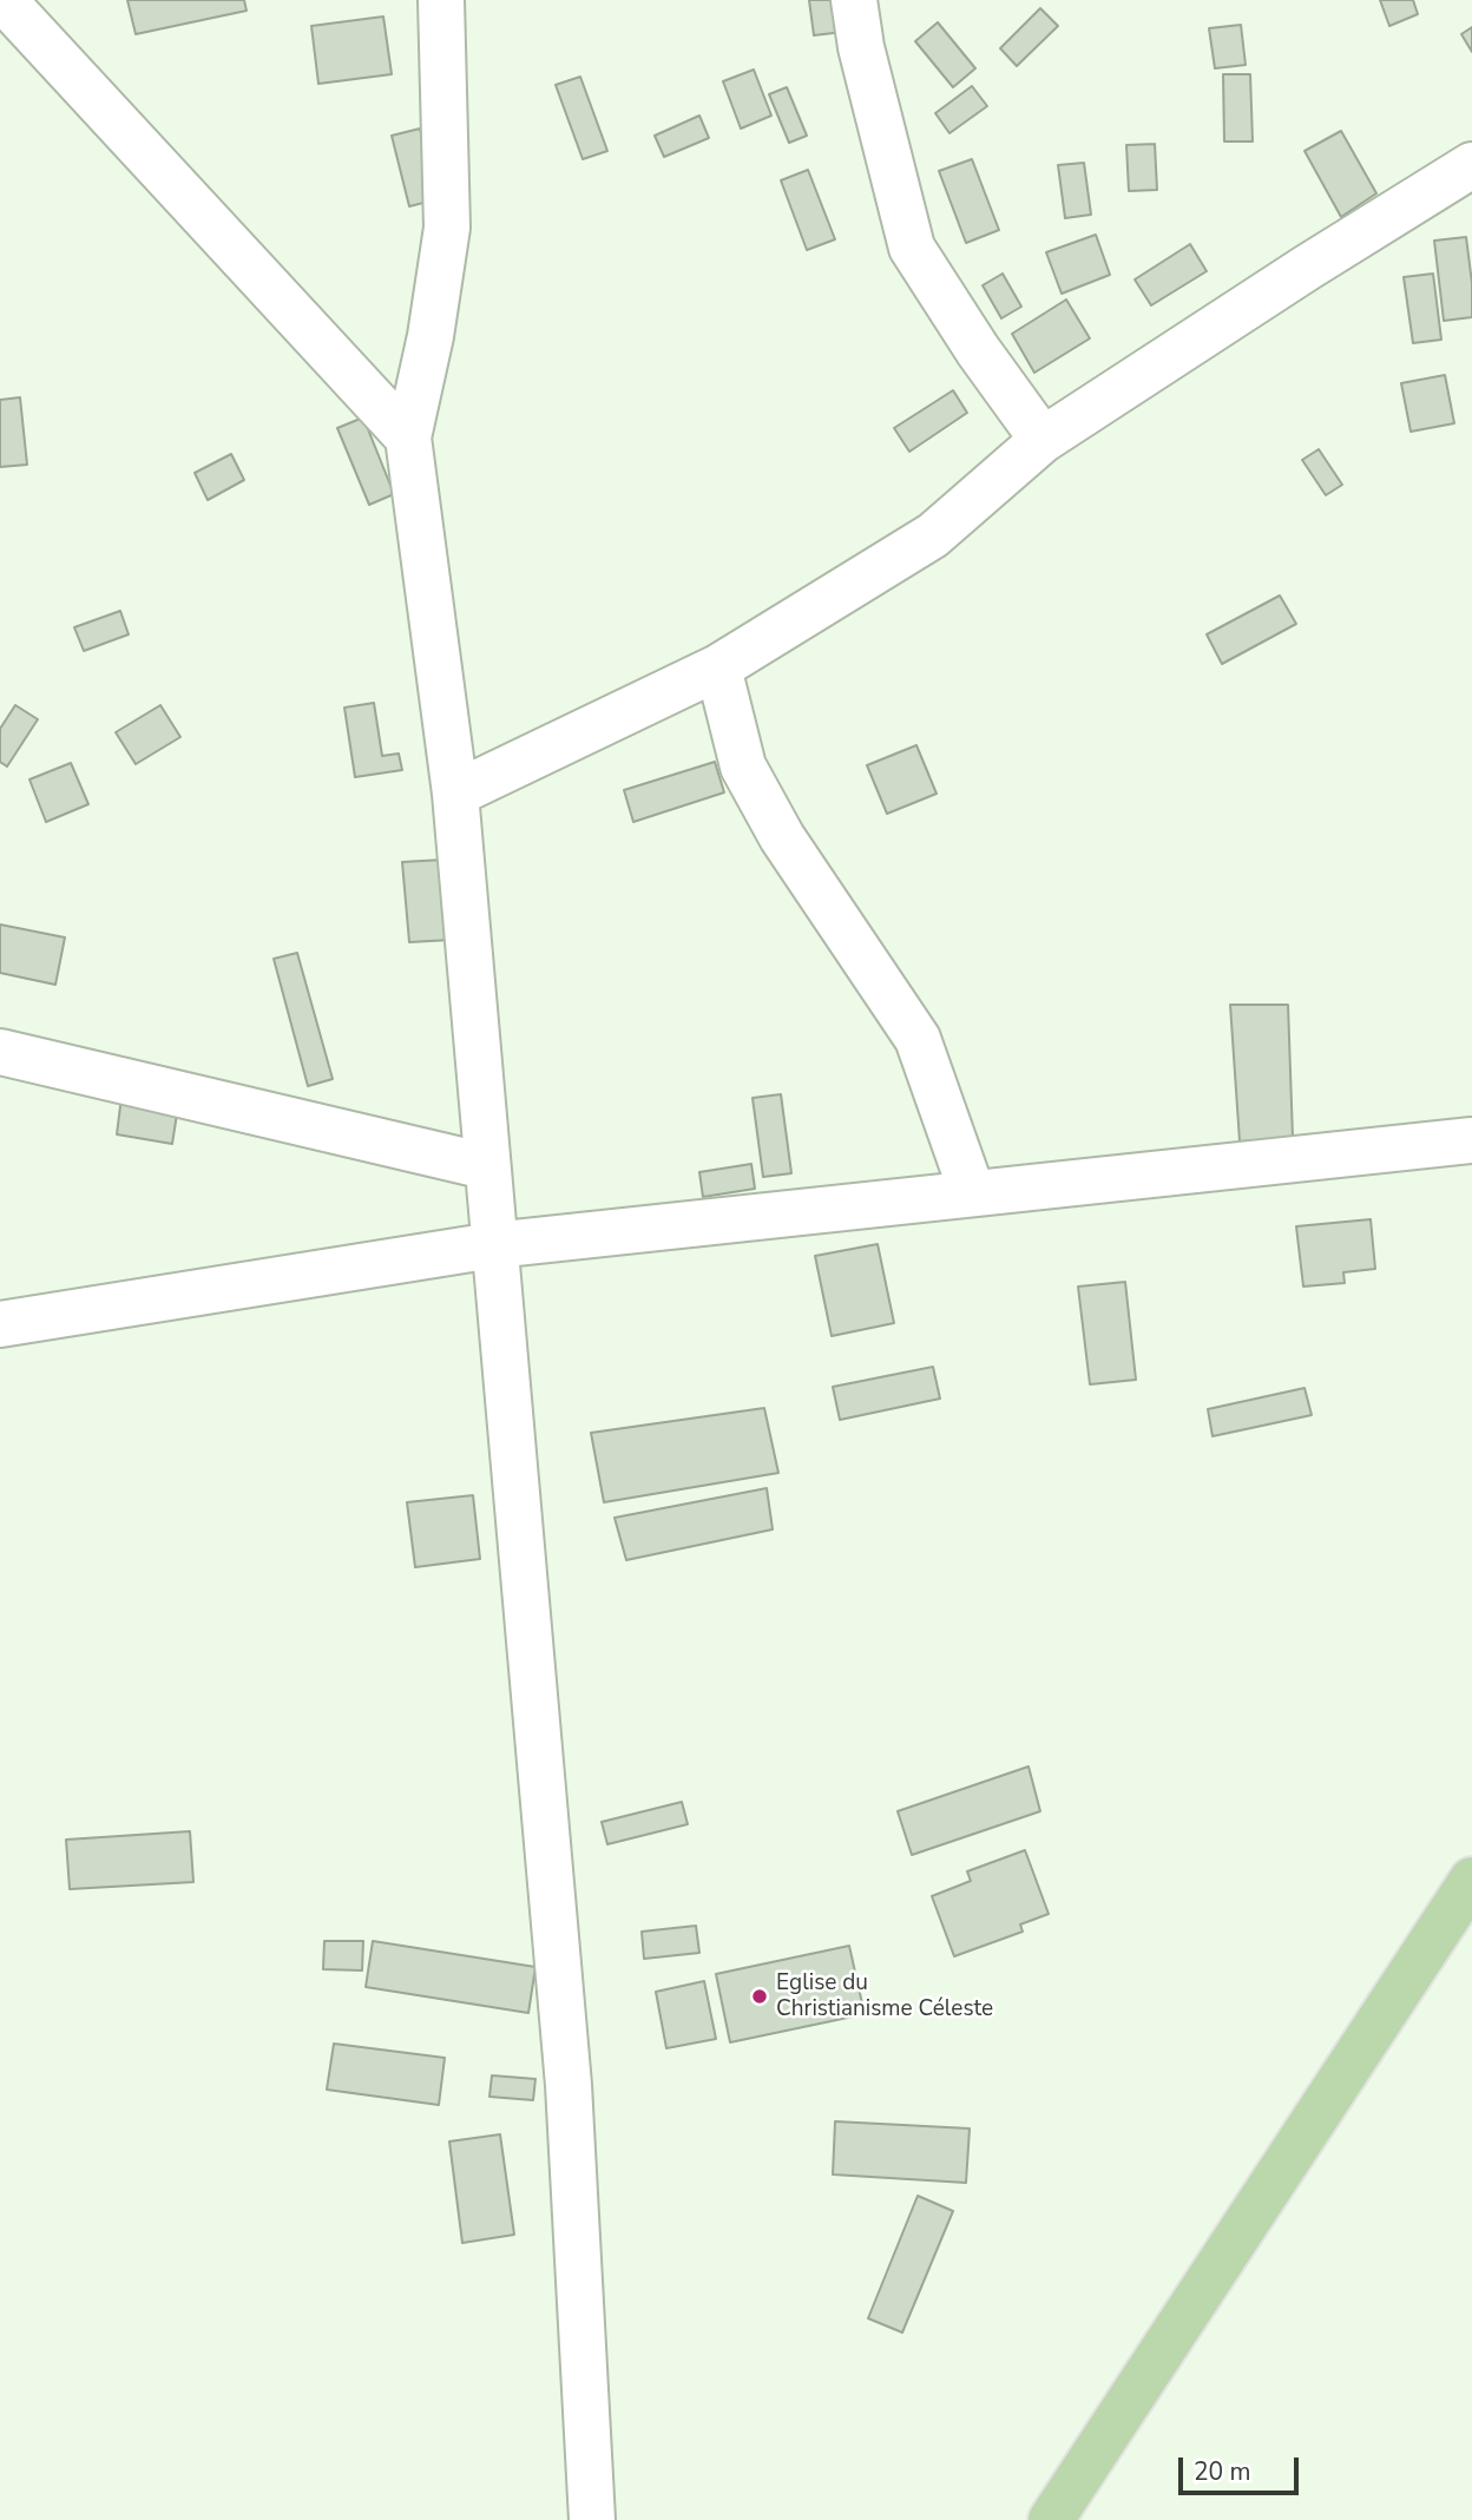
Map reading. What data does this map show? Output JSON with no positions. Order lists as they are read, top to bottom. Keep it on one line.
{"places":["Eglise du Christianisme Céleste"],"scale_bar":"20 m"}
